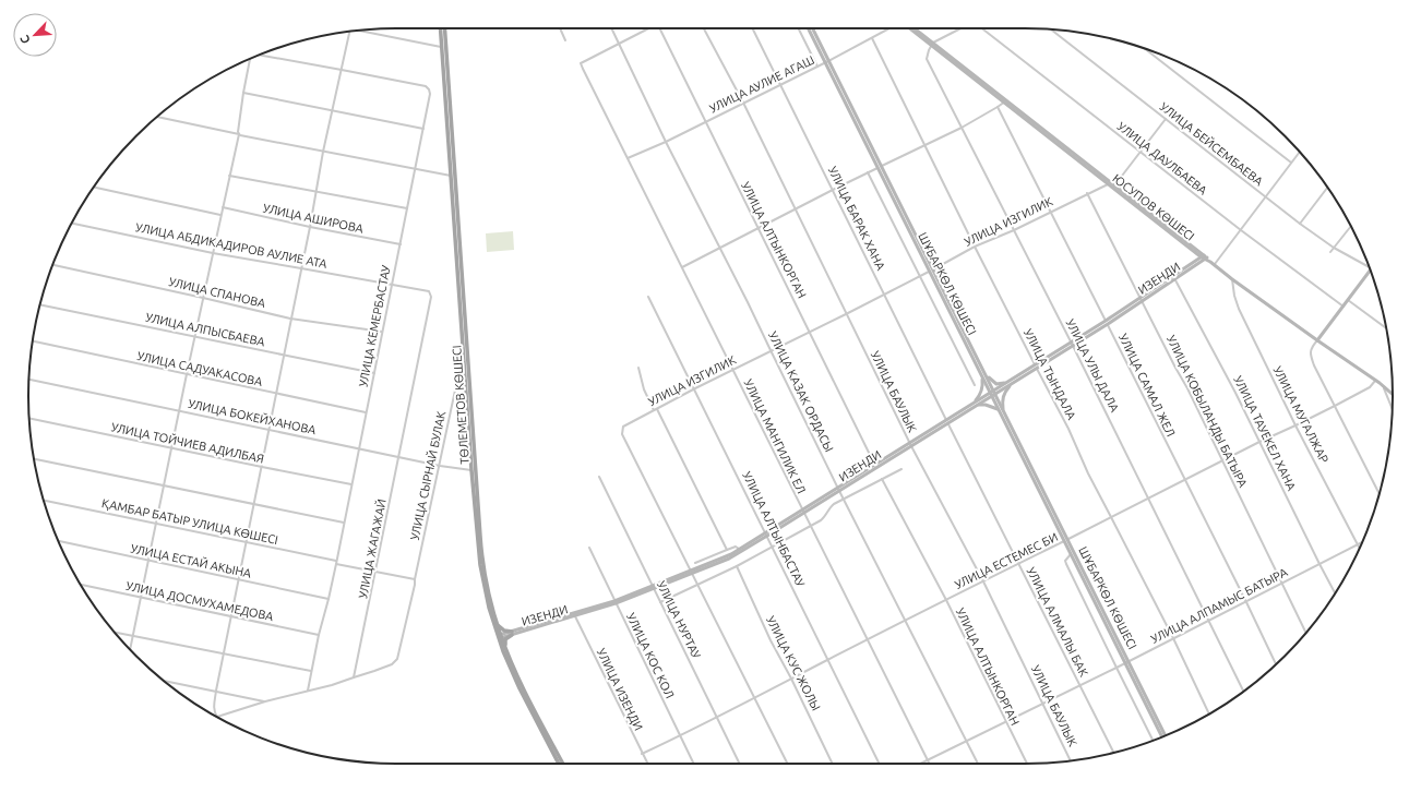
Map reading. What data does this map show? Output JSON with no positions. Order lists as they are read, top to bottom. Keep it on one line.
{"streets":{"main road":["ТӨЛЕМЕТОВ КӨШЕСІ"],"street":["УЛИЦА АУЛИЕ АГАШ","УЛИЦА БЕЙСЕМБАЕВА","УЛИЦА ДАУЛБАЕВА","ЮСУПОВ КӨШЕСІ","УЛИЦА АШИРОВА","УЛИЦА БАРАК ХАНА","УЛИЦА ИЗГИЛИК","УЛИЦА АЛТЫНКОРГАН","УЛИЦА АБДИКАДИРОВ АУЛИЕ АТА","ИЗЕНДИ","ШҰБАРКӨЛ КӨШЕСІ","УЛИЦА СПАНОВА","УЛИЦА КЕМЕРБАСТАУ","УЛИЦА АЛПЫСБАЕВА","УЛИЦА УЛЫ ДАЛА","УЛИЦА САДУАКАСОВА","УЛИЦА ТЫНДАЛА","УЛИЦА САМАЛ ЖЕЛ","УЛИЦА КАЗАК ОРДАСЫ","УЛИЦА БАУЛЫК","УЛИЦА КОБЫЛАНДЫ БАТЫРА","УЛИЦА МУГАЛЖАР","УЛИЦА БОКЕЙХАНОВА","УЛИЦА ТАУЕКЕЛ ХАНА","УЛИЦА МАНГИЛИК ЕЛ","УЛИЦА ТОЙЧИЕВ АДИЛБАЯ","УЛИЦА СЫРНАЙ БУЛАК","ҚАМБАР БАТЫР УЛИЦА КӨШЕСІ","УЛИЦА АЛТЫНБАСТАУ","УЛИЦА ЖАГАЖАЙ","УЛИЦА ЕСТАЙ АКЫНА","УЛИЦА ЕСТЕМЕС БИ","УЛИЦА ДОСМУХАМЕДОВА","УЛИЦА АЛПАМЫС БАТЫРА","УЛИЦА НУРТАУ","УЛИЦА АЛМАЛЫ БАК","УЛИЦА КОС КОЛ","УЛИЦА КУС ЖОЛЫ","УЛИЦА ИЗЕНДИ"]},"crossings":[["УЛИЦА АУЛИЕ АГАШ","УЛИЦА БАРАК ХАНА"],["УЛИЦА АУЛИЕ АГАШ","УЛИЦА АЛТЫНКОРГАН"],["УЛИЦА АУЛИЕ АГАШ","ШҰБАРКӨЛ КӨШЕСІ"],["УЛИЦА АУЛИЕ АГАШ","УЛИЦА ТЫНДАЛА"],["УЛИЦА АУЛИЕ АГАШ","УЛИЦА КАЗАК ОРДАСЫ"],["УЛИЦА АУЛИЕ АГАШ","УЛИЦА БАУЛЫК"],["УЛИЦА АУЛИЕ АГАШ","УЛИЦА МАНГИЛИК ЕЛ"],["ЮСУПОВ КӨШЕСІ","УЛИЦА ИЗГИЛИК"],["ЮСУПОВ КӨШЕСІ","ИЗЕНДИ"],["ЮСУПОВ КӨШЕСІ","УЛИЦА УЛЫ ДАЛА"],["УЛИЦА АШИРОВА","УЛИЦА КЕМЕРБАСТАУ"],["УЛИЦА БАРАК ХАНА","УЛИЦА ИЗГИЛИК"],["УЛИЦА БАРАК ХАНА","ИЗЕНДИ"],["УЛИЦА БАРАК ХАНА","УЛИЦА АЛМАЛЫ БАК"],["УЛИЦА ИЗГИЛИК","УЛИЦА АЛТЫНКОРГАН"],["УЛИЦА ИЗГИЛИК","ИЗЕНДИ"],["УЛИЦА ИЗГИЛИК","ШҰБАРКӨЛ КӨШЕСІ"],["УЛИЦА ИЗГИЛИК","УЛИЦА УЛЫ ДАЛА"],["УЛИЦА ИЗГИЛИК","УЛИЦА ТЫНДАЛА"],["УЛИЦА ИЗГИЛИК","УЛИЦА САМАЛ ЖЕЛ"],["УЛИЦА ИЗГИЛИК","УЛИЦА КАЗАК ОРДАСЫ"],["УЛИЦА ИЗГИЛИК","УЛИЦА БАУЛЫК"],["УЛИЦА ИЗГИЛИК","УЛИЦА КОБЫЛАНДЫ БАТЫРА"],["УЛИЦА ИЗГИЛИК","УЛИЦА МАНГИЛИК ЕЛ"],["УЛИЦА ИЗГИЛИК","УЛИЦА АЛТЫНБАСТАУ"],["УЛИЦА ИЗГИЛИК","УЛИЦА ЕСТЕМЕС БИ"],["УЛИЦА АЛТЫНКОРГАН","ИЗЕНДИ"],["УЛИЦА АЛТЫНКОРГАН","УЛИЦА ЕСТЕМЕС БИ"],["УЛИЦА АЛТЫНКОРГАН","УЛИЦА АЛПАМЫС БАТЫРА"],["УЛИЦА АБДИКАДИРОВ АУЛИЕ АТА","УЛИЦА КЕМЕРБАСТАУ"],["УЛИЦА АБДИКАДИРОВ АУЛИЕ АТА","УЛИЦА БОКЕЙХАНОВА"],["УЛИЦА АБДИКАДИРОВ АУЛИЕ АТА","УЛИЦА ЖАГАЖАЙ"],["ИЗЕНДИ","ШҰБАРКӨЛ КӨШЕСІ"],["ИЗЕНДИ","УЛИЦА УЛЫ ДАЛА"],["ИЗЕНДИ","УЛИЦА ТЫНДАЛА"],["ИЗЕНДИ","УЛИЦА САМАЛ ЖЕЛ"],["ИЗЕНДИ","УЛИЦА КАЗАК ОРДАСЫ"],["ИЗЕНДИ","УЛИЦА БАУЛЫК"],["ИЗЕНДИ","ТӨЛЕМЕТОВ КӨШЕСІ"],["ИЗЕНДИ","УЛИЦА КОБЫЛАНДЫ БАТЫРА"],["ИЗЕНДИ","УЛИЦА ТАУЕКЕЛ ХАНА"],["ИЗЕНДИ","УЛИЦА МАНГИЛИК ЕЛ"],["ИЗЕНДИ","УЛИЦА АЛТЫНБАСТАУ"],["ИЗЕНДИ","УЛИЦА НУРТАУ"],["ИЗЕНДИ","УЛИЦА АЛМАЛЫ БАК"],["ИЗЕНДИ","УЛИЦА КОС КОЛ"],["ИЗЕНДИ","УЛИЦА ИЗЕНДИ"],["ШҰБАРКӨЛ КӨШЕСІ","УЛИЦА ЕСТЕМЕС БИ"],["ШҰБАРКӨЛ КӨШЕСІ","УЛИЦА АЛПАМЫС БАТЫРА"],["УЛИЦА СПАНОВА","УЛИЦА КЕМЕРБАСТАУ"],["УЛИЦА КЕМЕРБАСТАУ","УЛИЦА АЛПЫСБАЕВА"],["УЛИЦА КЕМЕРБАСТАУ","УЛИЦА САДУАКАСОВА"],["УЛИЦА КЕМЕРБАСТАУ","УЛИЦА БОКЕЙХАНОВА"],["УЛИЦА КЕМЕРБАСТАУ","УЛИЦА ТОЙЧИЕВ АДИЛБАЯ"],["УЛИЦА КЕМЕРБАСТАУ","ҚАМБАР БАТЫР УЛИЦА КӨШЕСІ"],["УЛИЦА КЕМЕРБАСТАУ","УЛИЦА ЕСТАЙ АКЫНА"],["УЛИЦА КЕМЕРБАСТАУ","УЛИЦА ДОСМУХАМЕДОВА"],["УЛИЦА УЛЫ ДАЛА","УЛИЦА ЕСТЕМЕС БИ"],["УЛИЦА УЛЫ ДАЛА","УЛИЦА АЛПАМЫС БАТЫРА"],["УЛИЦА ТЫНДАЛА","УЛИЦА ЕСТЕМЕС БИ"],["УЛИЦА ТЫНДАЛА","УЛИЦА АЛПАМЫС БАТЫРА"],["УЛИЦА САМАЛ ЖЕЛ","УЛИЦА ЕСТЕМЕС БИ"],["УЛИЦА САМАЛ ЖЕЛ","УЛИЦА АЛПАМЫС БАТЫРА"],["УЛИЦА КАЗАК ОРДАСЫ","УЛИЦА МАНГИЛИК ЕЛ"],["УЛИЦА КАЗАК ОРДАСЫ","УЛИЦА ЕСТЕМЕС БИ"],["УЛИЦА КАЗАК ОРДАСЫ","УЛИЦА АЛПАМЫС БАТЫРА"],["УЛИЦА БАУЛЫК","УЛИЦА ЕСТЕМЕС БИ"],["УЛИЦА БАУЛЫК","УЛИЦА АЛПАМЫС БАТЫРА"],["ТӨЛЕМЕТОВ КӨШЕСІ","УЛИЦА БОКЕЙХАНОВА"],["ТӨЛЕМЕТОВ КӨШЕСІ","УЛИЦА СЫРНАЙ БУЛАК"],["УЛИЦА КОБЫЛАНДЫ БАТЫРА","УЛИЦА ЕСТЕМЕС БИ"],["УЛИЦА КОБЫЛАНДЫ БАТЫРА","УЛИЦА АЛПАМЫС БАТЫРА"],["УЛИЦА МУГАЛЖАР","УЛИЦА ЕСТЕМЕС БИ"],["УЛИЦА МУГАЛЖАР","УЛИЦА АЛПАМЫС БАТЫРА"],["УЛИЦА БОКЕЙХАНОВА","УЛИЦА СЫРНАЙ БУЛАК"],["УЛИЦА БОКЕЙХАНОВА","УЛИЦА ЖАГАЖАЙ"],["УЛИЦА ТАУЕКЕЛ ХАНА","УЛИЦА ЕСТЕМЕС БИ"],["УЛИЦА ТАУЕКЕЛ ХАНА","УЛИЦА АЛПАМЫС БАТЫРА"],["УЛИЦА МАНГИЛИК ЕЛ","УЛИЦА ЕСТЕМЕС БИ"],["УЛИЦА МАНГИЛИК ЕЛ","УЛИЦА АЛПАМЫС БАТЫРА"],["УЛИЦА СЫРНАЙ БУЛАК","ҚАМБАР БАТЫР УЛИЦА КӨШЕСІ"],["УЛИЦА СЫРНАЙ БУЛАК","УЛИЦА ЖАГАЖАЙ"],["ҚАМБАР БАТЫР УЛИЦА КӨШЕСІ","УЛИЦА ЖАГАЖАЙ"],["УЛИЦА АЛТЫНБАСТАУ","УЛИЦА ЕСТЕМЕС БИ"],["УЛИЦА ЕСТЕМЕС БИ","УЛИЦА НУРТАУ"],["УЛИЦА ЕСТЕМЕС БИ","УЛИЦА АЛМАЛЫ БАК"],["УЛИЦА ЕСТЕМЕС БИ","УЛИЦА КОС КОЛ"],["УЛИЦА ЕСТЕМЕС БИ","УЛИЦА КУС ЖОЛЫ"],["УЛИЦА ЕСТЕМЕС БИ","УЛИЦА ИЗЕНДИ"],["УЛИЦА АЛПАМЫС БАТЫРА","УЛИЦА АЛМАЛЫ БАК"]],"north":"bottom left"}
